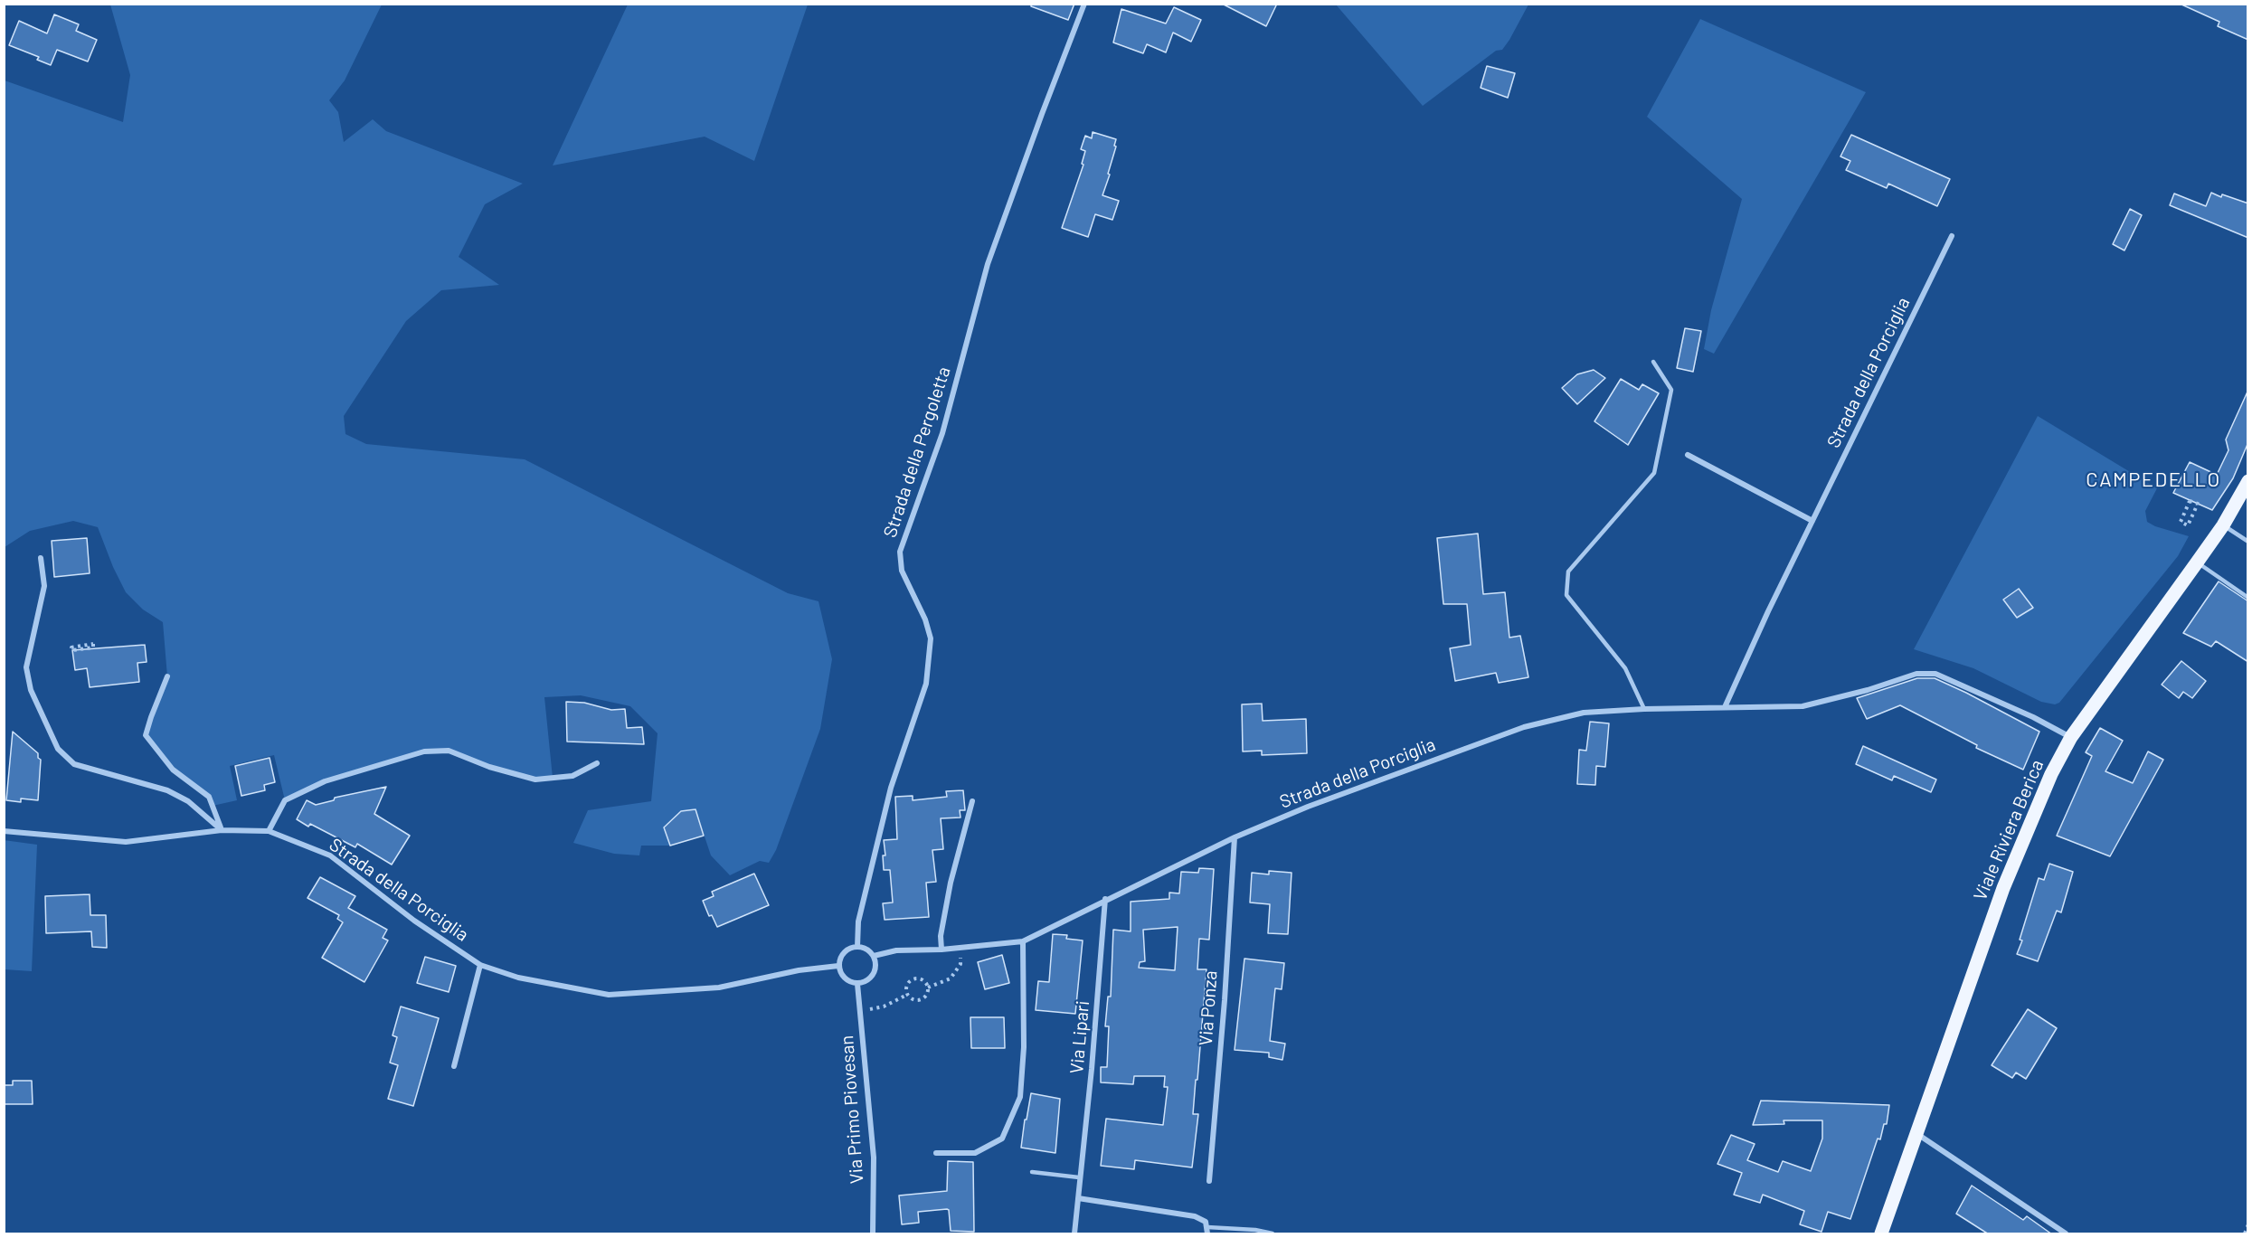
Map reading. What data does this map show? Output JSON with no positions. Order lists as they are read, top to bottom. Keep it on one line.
{"streets":{"main road":["Viale Riviera Berica"],"street":["Strada della Porciglia","Strada della Pergoletta","Via Ponza","Via Lipari","Via Primo Piovesan"]},"crossings":[["Strada della Porciglia","Strada della Pergoletta"],["Strada della Porciglia","Viale Riviera Berica"],["Strada della Porciglia","Via Ponza"],["Strada della Porciglia","Via Lipari"],["Strada della Porciglia","Via Primo Piovesan"],["Strada della Pergoletta","Via Primo Piovesan"]],"districts":["CAMPEDELLO"]}
